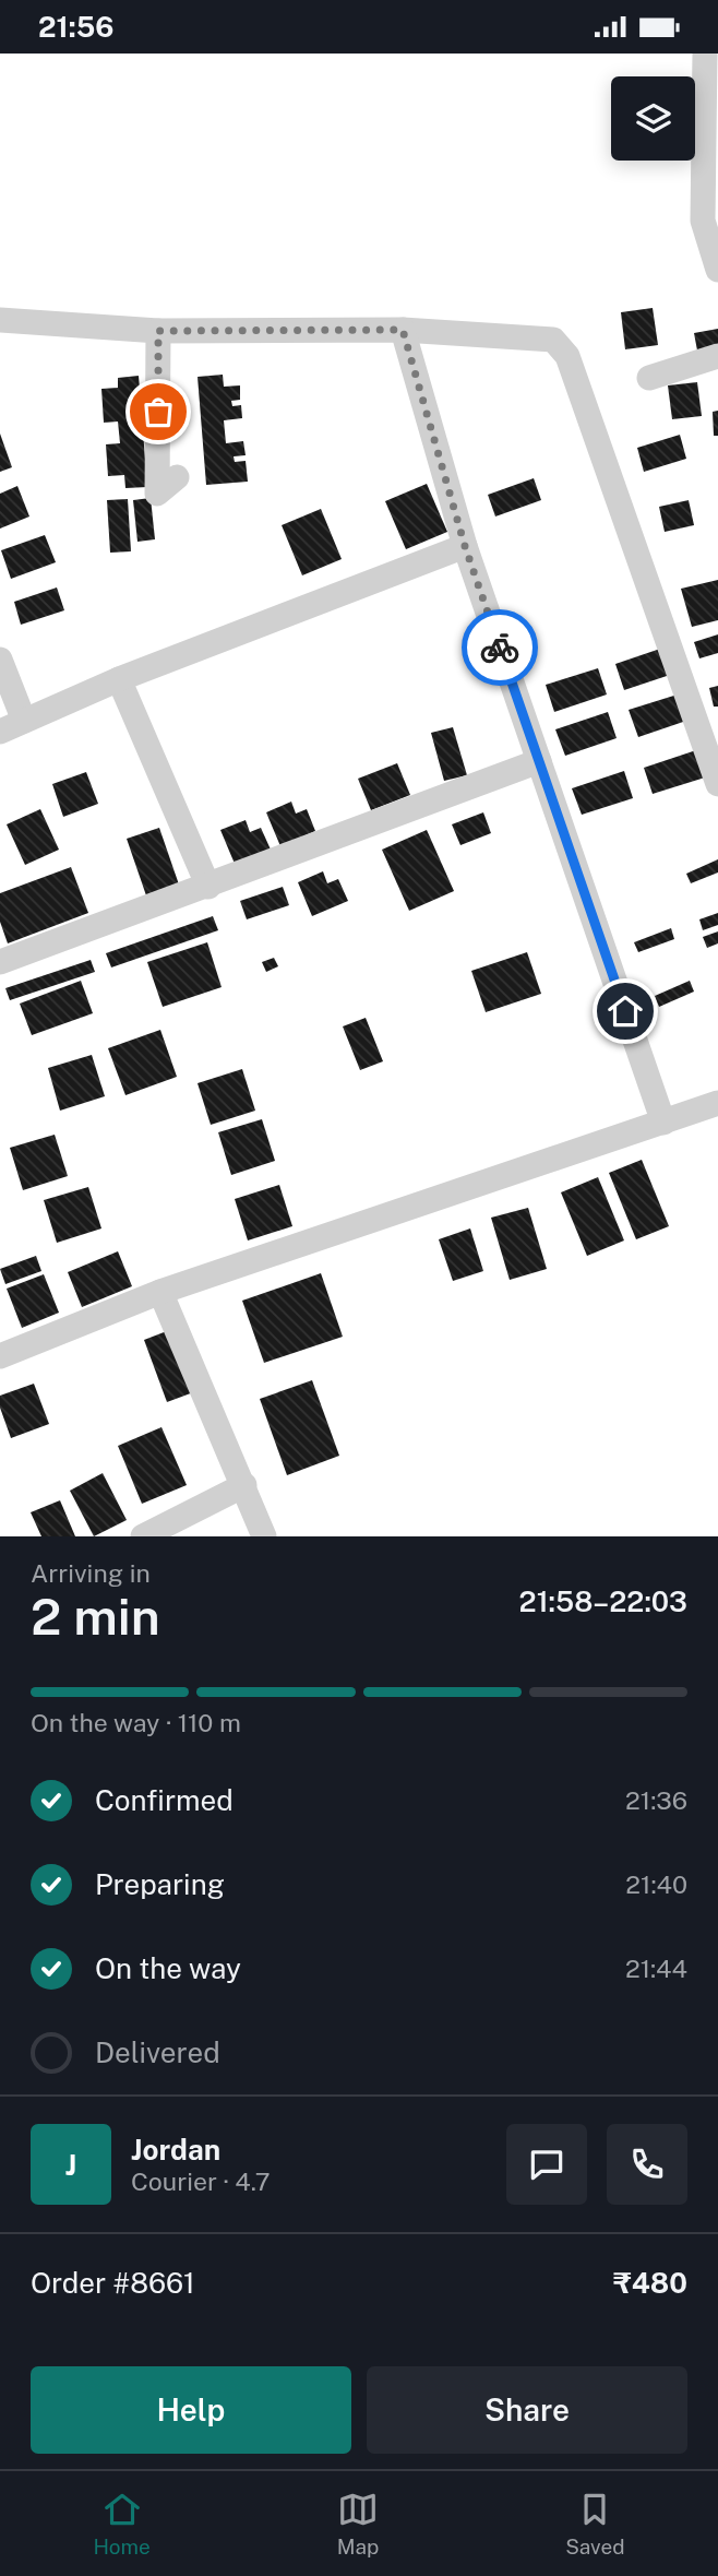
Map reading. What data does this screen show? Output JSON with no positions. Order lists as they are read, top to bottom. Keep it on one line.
{"page":{"status":"21:56","heading":["2 min","Arriving in","21:58–22:03"],"panel":["Jordan","Courier · 4.7","Order #8661","₹480"],"bar":"On the way · 110 m","list":[["Confirmed","21:36"],["Preparing","21:40"],["On the way","21:44"],"Delivered"],"round":"J","buttons":["Help","Share"],"tabs":["Home","Map","Saved"]}}
